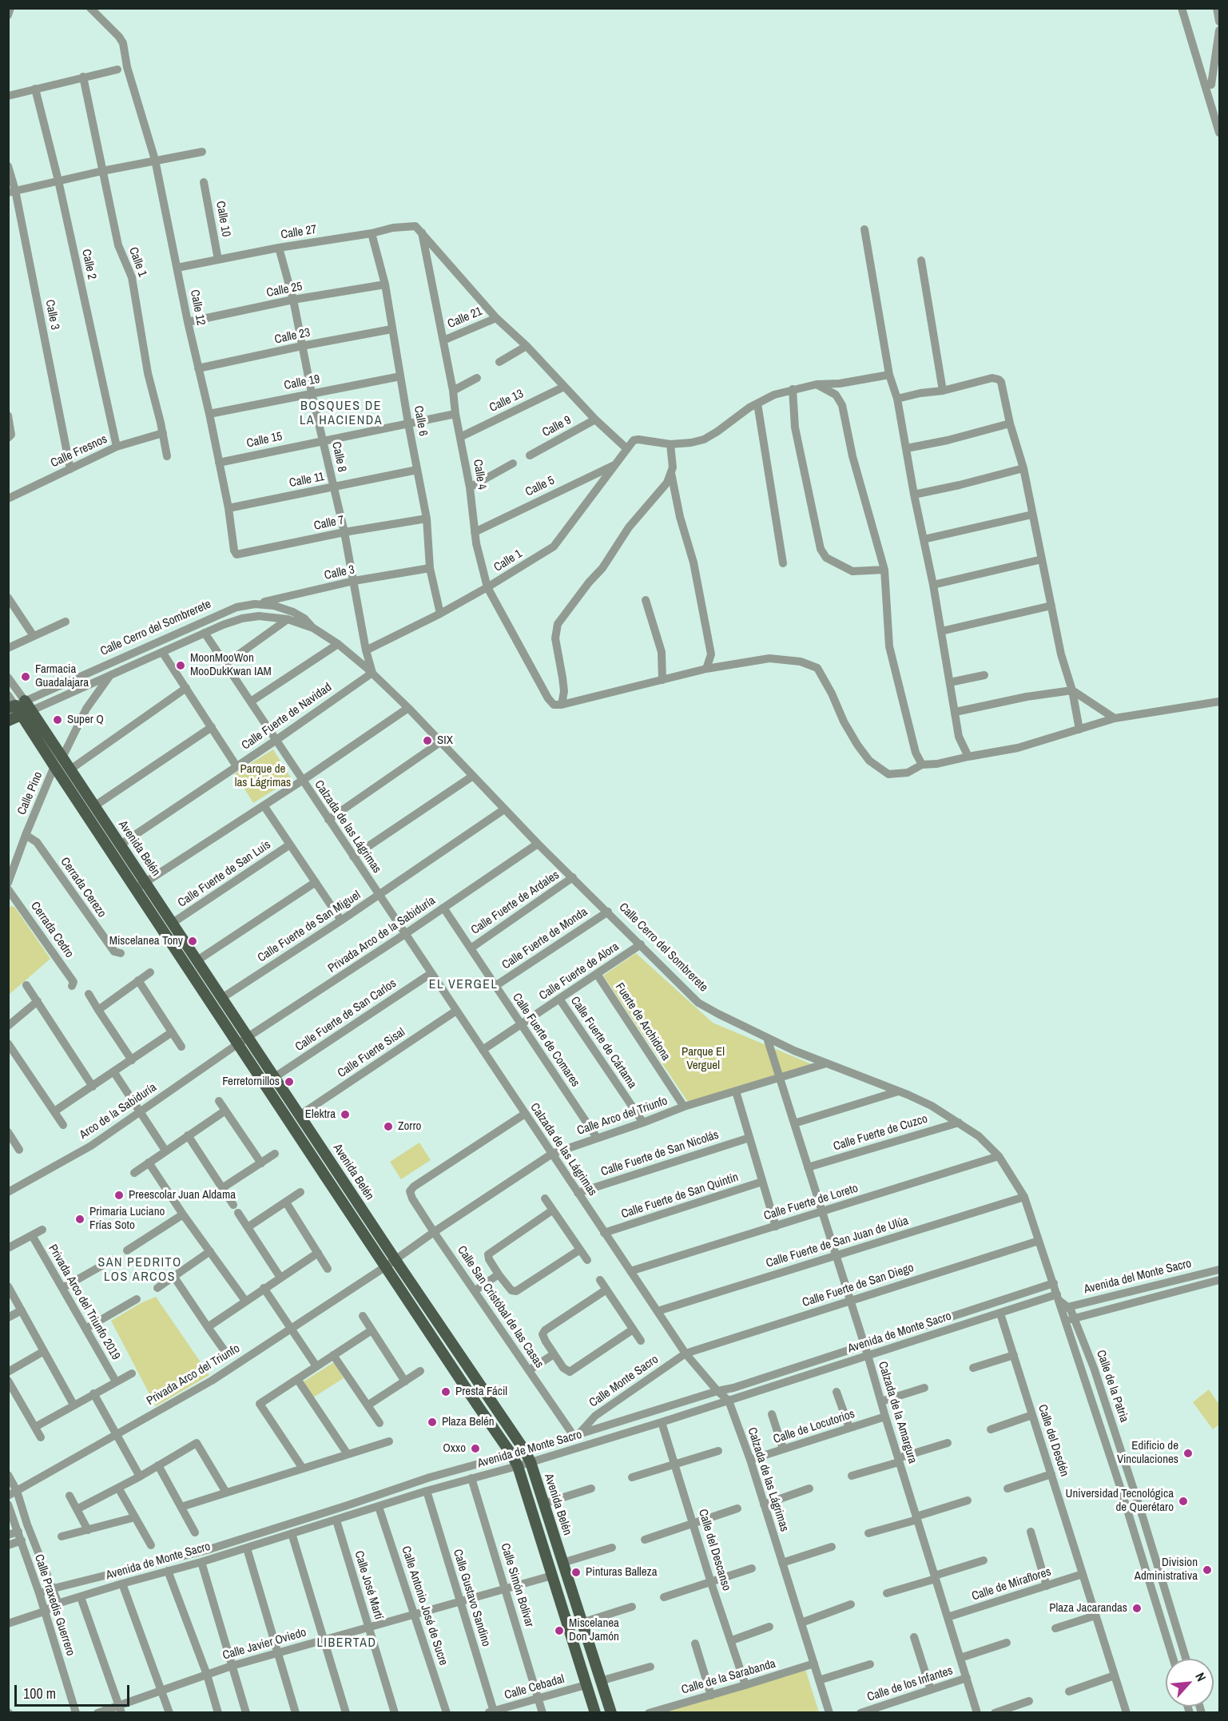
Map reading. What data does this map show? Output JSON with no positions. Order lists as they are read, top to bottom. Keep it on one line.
{"streets":{"main road":["Calle Cerro del Sombrerete","Avenida Belén"],"street":["Calle 10","Calle 27","Calle 1","Calle 2","Calle 25","Calle 12","Calle 3","Calle 21","Calle 23","Calle 19","Calle 13","Calle 6","Calle 9","Calle 15","Calle Fresnos","Calle 8","Calle 4","Calle 11","Calle 5","Calle 7","Calle Fuerte de Navidad","Calle Pino","Calzada de las Lágrimas","Calle Fuerte de San Luís","Cerrada Cerezo","Calle Fuerte de Ardales","Calle Fuerte de San Miguel","Cerrada Cedro","Privada Arco de la Sabiduría","Calle Fuerte de Monda","Calle Fuerte de Alora","Calle Fuerte de San Carlos","Fuerte de Archidona","Calle Fuerte de Comares","Calle Fuerte de Cártama","Calle Fuerte Sisal","Arco de la Sabiduría","Calle Arco del Triunfo","Calle Fuerte de Cuzco","Calle Fuerte de San Nicolás","Calle Fuerte de San Quintín","Calle Fuerte de Loreto","Calle Fuerte de San Juan de Ulúa","Avenida del Monte Sacro","Calle Fuerte de San Diego","Privada Arco del Triunfo 2019","Calle San Cristóbal de las Casas","Avenida de Monte Sacro","Privada Arco del Triunfo","Calle Monte Sacro","Calle de la Patria","Calzada de la Amargura","Calle de Locutorios","Calle del Desdén","Calle del Descanso","Calle de Miraflores","Calle José Martí","Calle Simón Bolívar","Calle Gustavo Sandino","Calle Praxedis Guerrero","Calle Antonio José de Sucre","Calle Javier Oviedo","Calle de la Sarabanda","Calle de los Infantes","Calle Cebadal"]},"crossings":[["Calle 10","Calle 27"],["Calle 27","Calle 12"],["Calle 27","Calle 6"],["Calle 27","Calle 8"],["Calle 27","Calle 4"],["Calle 1","Calle 6"],["Calle 1","Calle Fresnos"],["Calle 1","Calle 8"],["Calle 1","Calle 4"],["Calle 1","Calle 5"],["Calle 2","Calle Fresnos"],["Calle 25","Calle 12"],["Calle 25","Calle 6"],["Calle 25","Calle 8"],["Calle 12","Calle 23"],["Calle 12","Calle 19"],["Calle 12","Calle 15"],["Calle 12","Calle 11"],["Calle 12","Calle 7"],["Calle 3","Calle 6"],["Calle 3","Calle Fresnos"],["Calle 3","Calle 8"],["Calle 3","Calle Cerro del Sombrerete"],["Calle 21","Calle 4"],["Calle 23","Calle 6"],["Calle 23","Calle 8"],["Calle 19","Calle 6"],["Calle 19","Calle 8"],["Calle 13","Calle 4"],["Calle 6","Calle 15"],["Calle 6","Calle 11"],["Calle 6","Calle 7"],["Calle 15","Calle 8"],["Calle 15","Calle 4"],["Calle 8","Calle 11"],["Calle 8","Calle 7"],["Calle 8","Calle Cerro del Sombrerete"],["Calle 8","Calle Fuerte de Navidad"],["Calle 4","Calle 5"],["Calle Cerro del Sombrerete","Calle Fuerte de Navidad"],["Calle Cerro del Sombrerete","Calzada de las Lágrimas"],["Calle Cerro del Sombrerete","Avenida Belén"],["Calle Cerro del Sombrerete","Calle Fuerte de Ardales"],["Calle Cerro del Sombrerete","Calle Fuerte de San Miguel"],["Calle Cerro del Sombrerete","Privada Arco de la Sabiduría"],["Calle Cerro del Sombrerete","Calle Fuerte de Monda"],["Calle Cerro del Sombrerete","Calle Fuerte de Alora"],["Calle Cerro del Sombrerete","Calle Arco del Triunfo"],["Calle Cerro del Sombrerete","Calle Fuerte de Cuzco"],["Calle Cerro del Sombrerete","Calle Fuerte de Loreto"],["Calle Cerro del Sombrerete","Calle Fuerte de San Juan de Ulúa"],["Calle Cerro del Sombrerete","Avenida del Monte Sacro"],["Calle Cerro del Sombrerete","Calle Fuerte de San Diego"],["Calle Cerro del Sombrerete","Avenida de Monte Sacro"],["Calle Cerro del Sombrerete","Calle de la Patria"],["Calle Cerro del Sombrerete","Calzada de la Amargura"],["Calle Fuerte de Navidad","Calzada de las Lágrimas"],["Calle Fuerte de Navidad","Avenida Belén"],["Calle Pino","Avenida Belén"],["Calle Pino","Cerrada Cerezo"],["Calzada de las Lágrimas","Calle Fuerte de San Miguel"],["Calzada de las Lágrimas","Privada Arco de la Sabiduría"],["Calzada de las Lágrimas","Calle Fuerte de Alora"],["Calzada de las Lágrimas","Calle Fuerte de San Carlos"],["Calzada de las Lágrimas","Calle Fuerte Sisal"],["Calzada de las Lágrimas","Calle Arco del Triunfo"],["Calzada de las Lágrimas","Calle Fuerte de San Nicolás"],["Calzada de las Lágrimas","Calle Fuerte de San Quintín"],["Calzada de las Lágrimas","Calle Fuerte de Loreto"],["Calzada de las Lágrimas","Calle Fuerte de San Juan de Ulúa"],["Calzada de las Lágrimas","Calle Fuerte de San Diego"],["Calzada de las Lágrimas","Calle San Cristóbal de las Casas"],["Calzada de las Lágrimas","Avenida de Monte Sacro"],["Calzada de las Lágrimas","Calle Monte Sacro"],["Calzada de las Lágrimas","Calle de Locutorios"],["Calzada de las Lágrimas","Calle de la Sarabanda"],["Avenida Belén","Calle Fuerte de San Luís"],["Avenida Belén","Calle Fuerte de San Miguel"],["Avenida Belén","Privada Arco de la Sabiduría"],["Avenida Belén","Calle Fuerte de San Carlos"],["Avenida Belén","Calle Fuerte Sisal"],["Avenida Belén","Arco de la Sabiduría"],["Avenida Belén","Calle Arco del Triunfo"],["Avenida Belén","Avenida de Monte Sacro"],["Avenida Belén","Privada Arco del Triunfo"],["Avenida Belén","Calle Javier Oviedo"],["Avenida Belén","Calle Cebadal"],["Calle Fuerte de Ardales","Calle Fuerte de Comares"],["Privada Arco de la Sabiduría","Calle Fuerte de Comares"],["Privada Arco de la Sabiduría","Arco de la Sabiduría"],["Calle Fuerte de Monda","Calle Fuerte de Comares"],["Calle Fuerte de Alora","Fuerte de Archidona"],["Calle Fuerte de Alora","Calle Fuerte de Comares"],["Calle Fuerte de Alora","Calle Fuerte de Cártama"],["Fuerte de Archidona","Calle Arco del Triunfo"],["Calle Fuerte de Comares","Calle Arco del Triunfo"],["Calle Fuerte de Cártama","Calle Arco del Triunfo"],["Calle Arco del Triunfo","Calle San Cristóbal de las Casas"],["Calle Arco del Triunfo","Privada Arco del Triunfo"],["Calle Arco del Triunfo","Calzada de la Amargura"],["Calle Fuerte de Cuzco","Calzada de la Amargura"],["Calle Fuerte de Loreto","Calzada de la Amargura"],["Calle Fuerte de San Juan de Ulúa","Calzada de la Amargura"],["Avenida del Monte Sacro","Avenida de Monte Sacro"],["Avenida del Monte Sacro","Calle de la Patria"],["Calle Fuerte de San Diego","Calle Monte Sacro"],["Calle Fuerte de San Diego","Calzada de la Amargura"],["Calle San Cristóbal de las Casas","Avenida de Monte Sacro"],["Calle San Cristóbal de las Casas","Calle Monte Sacro"],["Avenida de Monte Sacro","Calle Monte Sacro"],["Avenida de Monte Sacro","Calle de la Patria"],["Avenida de Monte Sacro","Calzada de la Amargura"],["Avenida de Monte Sacro","Calle del Desdén"],["Avenida de Monte Sacro","Calle del Descanso"],["Avenida de Monte Sacro","Calle José Martí"],["Avenida de Monte Sacro","Calle Simón Bolívar"],["Avenida de Monte Sacro","Calle Gustavo Sandino"],["Avenida de Monte Sacro","Calle Praxedis Guerrero"],["Avenida de Monte Sacro","Calle Antonio José de Sucre"],["Privada Arco del Triunfo","Calle Praxedis Guerrero"],["Calzada de la Amargura","Calle de Locutorios"],["Calzada de la Amargura","Calle de Miraflores"],["Calzada de la Amargura","Calle de los Infantes"],["Calle del Desdén","Calle de Miraflores"],["Calle del Descanso","Calle de la Sarabanda"],["Calle José Martí","Calle Javier Oviedo"],["Calle Simón Bolívar","Calle Javier Oviedo"],["Calle Simón Bolívar","Calle Cebadal"],["Calle Gustavo Sandino","Calle Javier Oviedo"],["Calle Gustavo Sandino","Calle Cebadal"],["Calle Antonio José de Sucre","Calle Javier Oviedo"]],"districts":["BOSQUES DE LA HACIENDA","EL VERGEL","SAN PEDRITO LOS ARCOS","LIBERTAD"],"parks":["Parque de las Lágrimas","Parque El Verguel"],"places":["MoonMooWon MooDukKwan IAM","Farmacia Guadalajara","Super Q","SIX","Miscelanea Tony","Ferretornillos","Elektra","Zorro","Preescolar Juan Aldama","Primaria Luciano Frías Soto","Presta Fácil","Plaza Belén","Oxxo","Edificio de Vinculaciones","Universidad Tecnológica de Querétaro","Division Administrativa","Pinturas Balleza","Plaza Jacarandas","Miscelanea Don Jamón"],"scale_bar":"100 m","north":"top right"}
